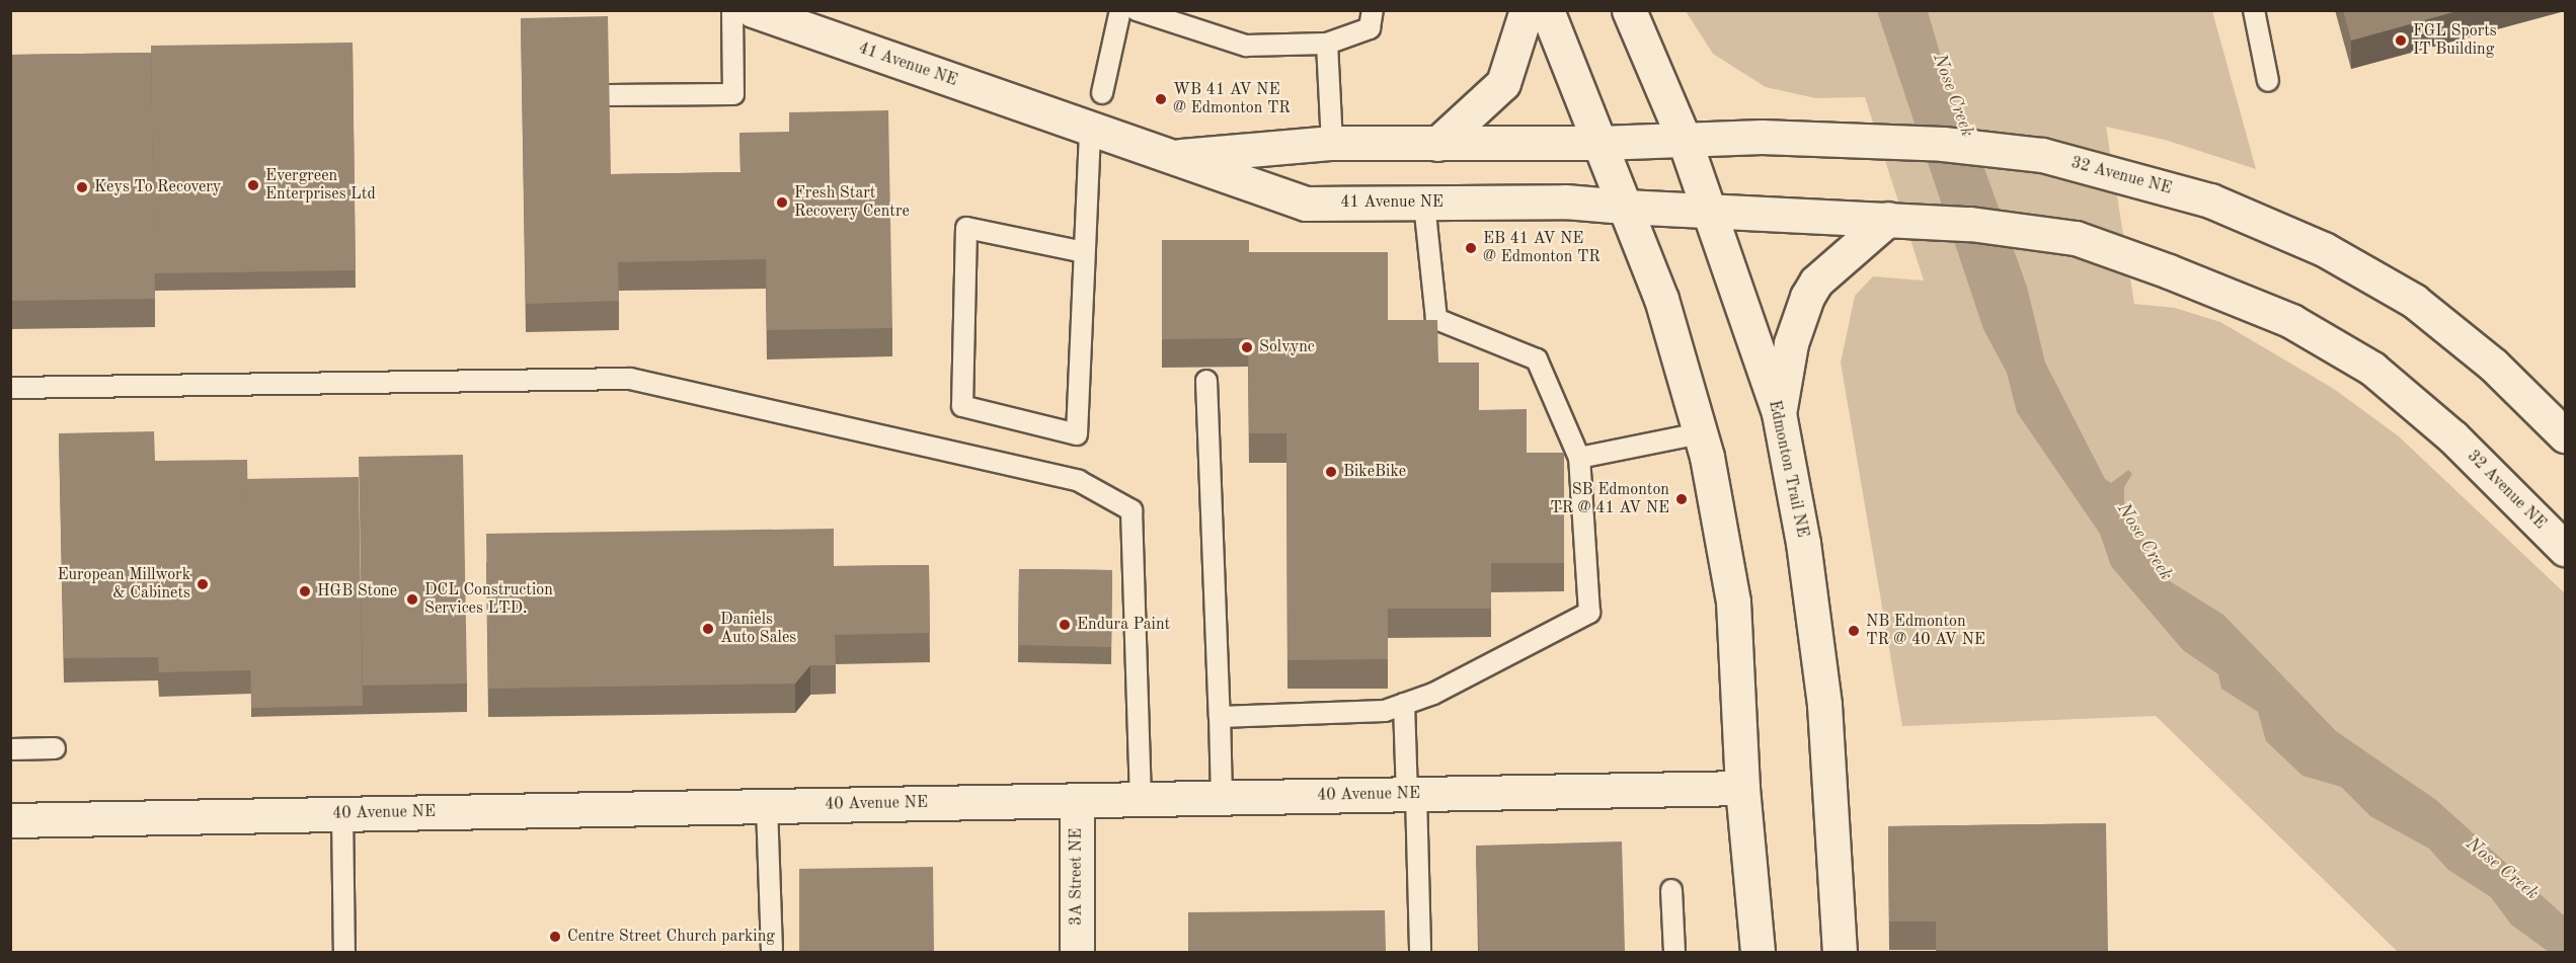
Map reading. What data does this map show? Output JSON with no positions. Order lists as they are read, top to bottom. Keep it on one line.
{"streets":{"main road":["41 Avenue NE","32 Avenue NE","Edmonton Trail NE","40 Avenue NE","3A Street NE"]},"crossings":[["41 Avenue NE","32 Avenue NE"],["32 Avenue NE","Edmonton Trail NE"],["40 Avenue NE","3A Street NE"]],"water":["Nose Creek"],"places":["FGL Sports IT Building","WB 41 AV NE @ Edmonton TR","Evergreen Enterprises Ltd","Keys To Recovery","Fresh Start Recovery Centre","EB 41 AV NE @ Edmonton TR","Solvync","BikeBike","SB Edmonton TR @ 41 AV NE","European Millwork & Cabinets","HGB Stone","DCL Construction Services LTD.","Endura Paint","Daniels Auto Sales","NB Edmonton TR @ 40 AV NE","Centre Street Church parking"]}
